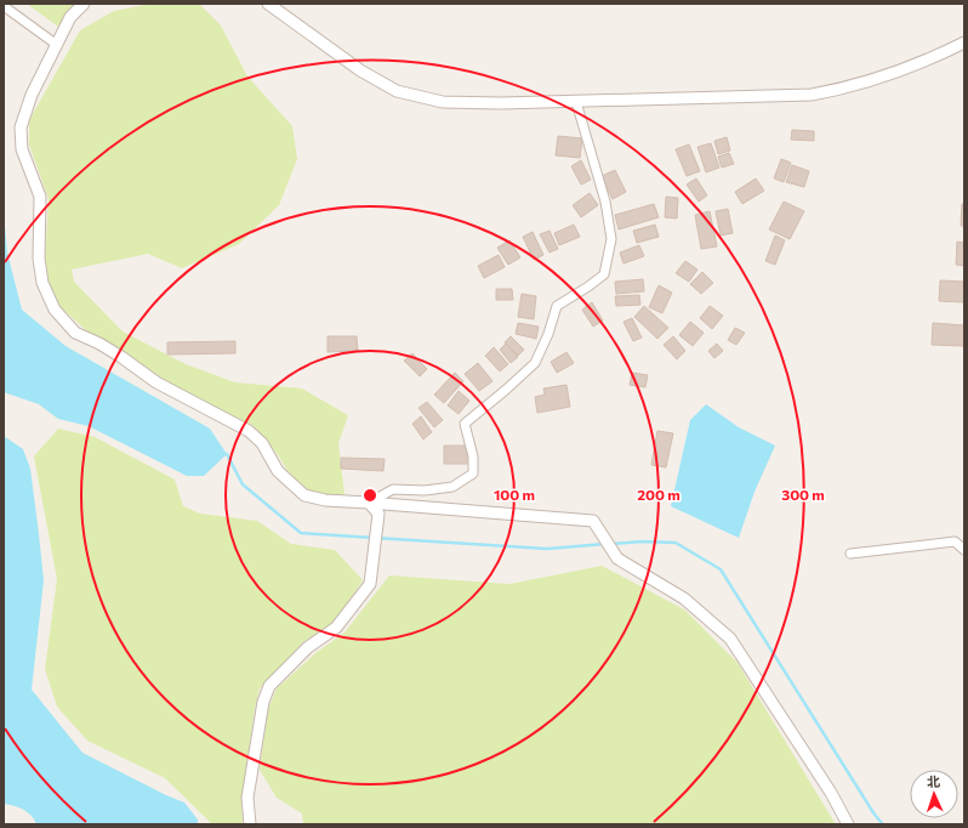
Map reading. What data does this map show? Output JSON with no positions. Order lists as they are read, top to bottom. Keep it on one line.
{"north":"top","rings":["100 m","200 m","300 m"]}
